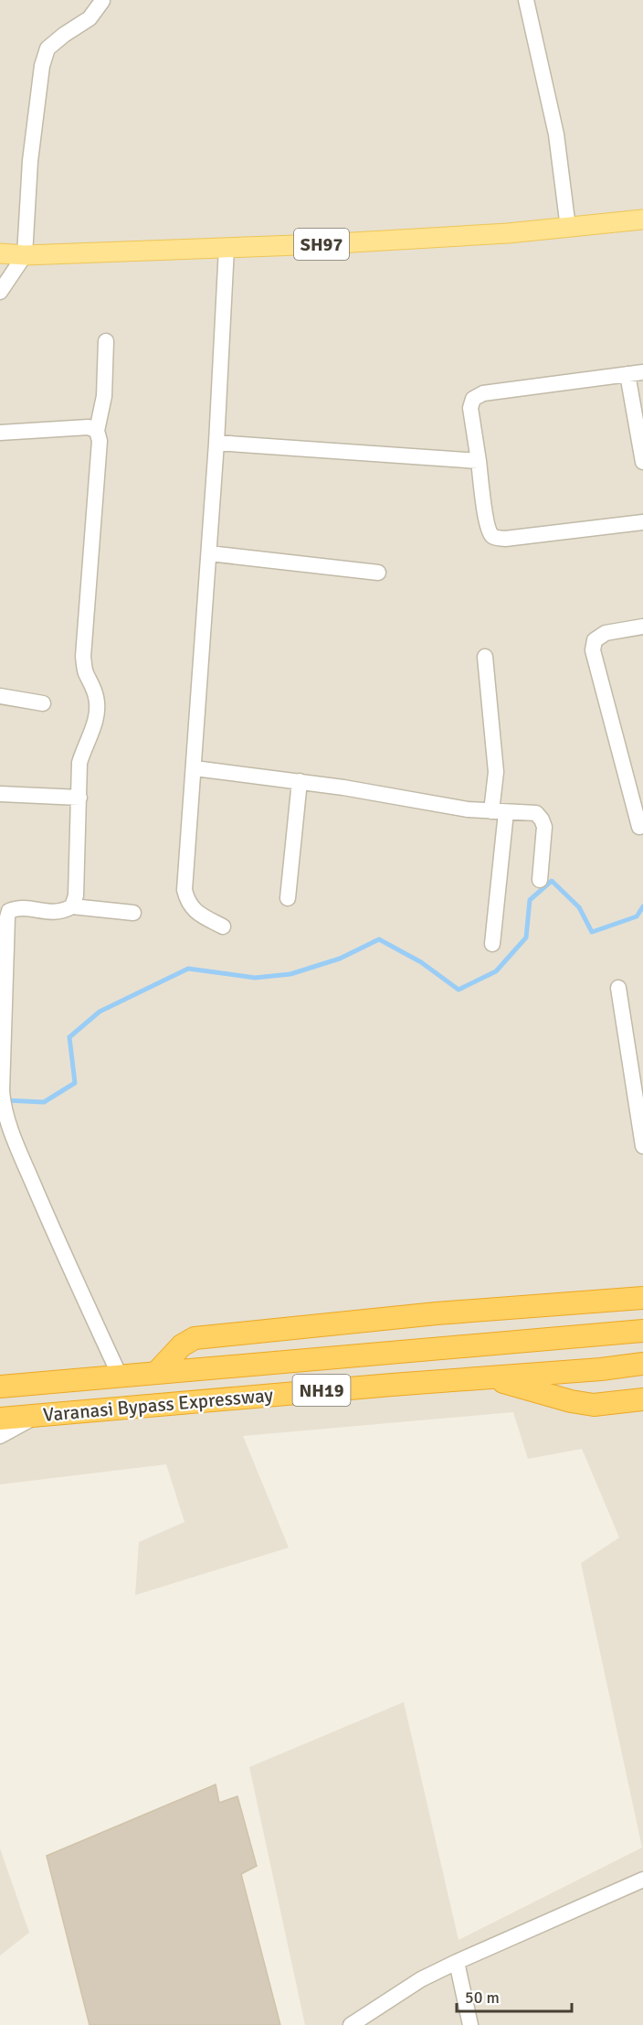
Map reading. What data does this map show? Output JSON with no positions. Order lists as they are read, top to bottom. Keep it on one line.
{"streets":{"highway":["NH19","Varanasi Bypass Expressway"],"main road":["SH97"]},"scale_bar":"50 m"}
